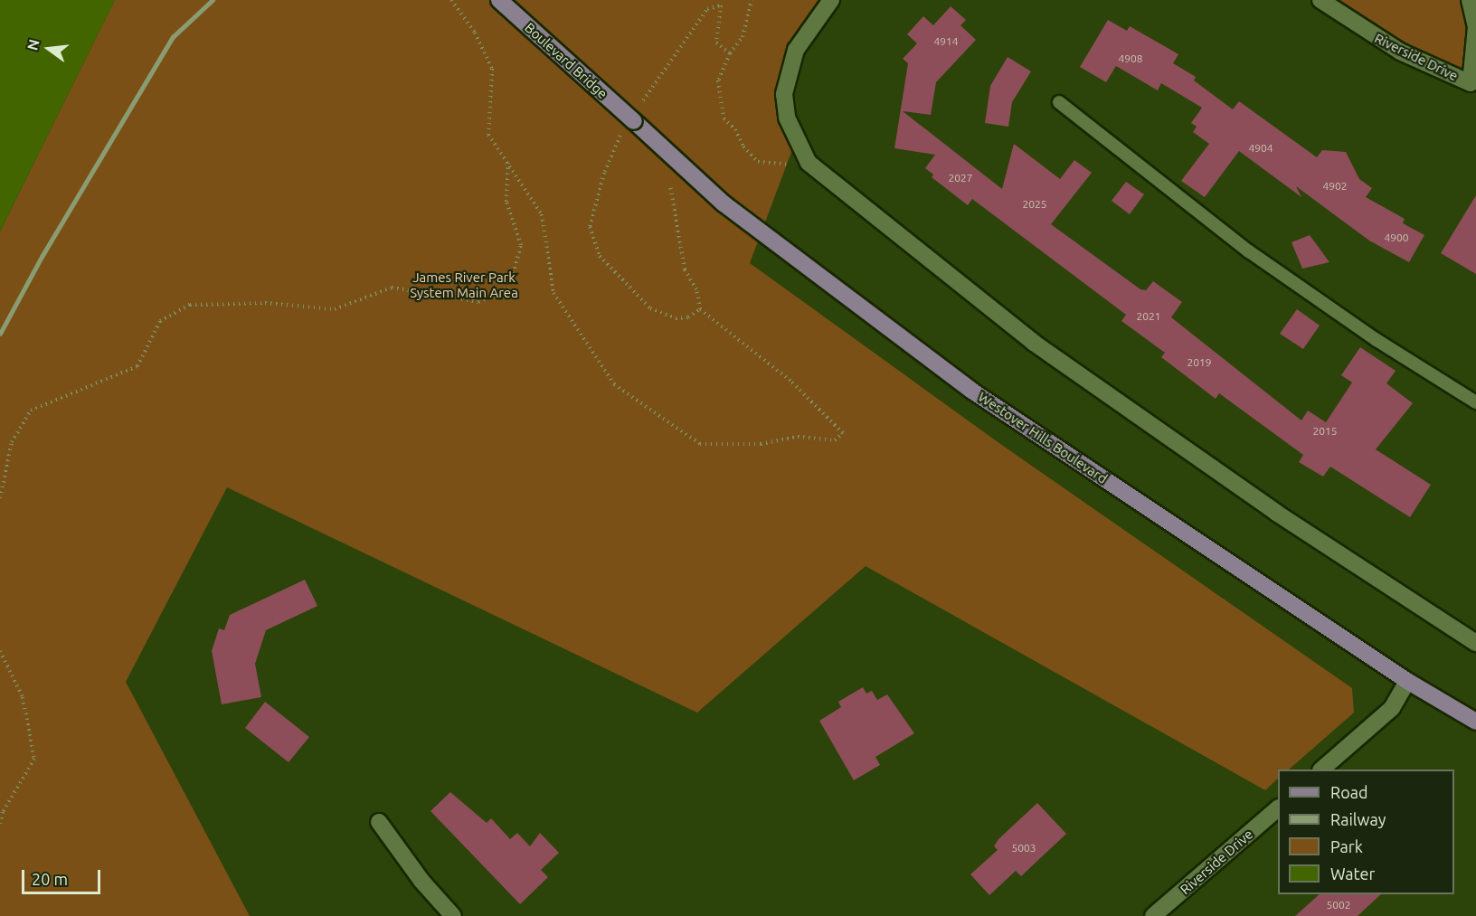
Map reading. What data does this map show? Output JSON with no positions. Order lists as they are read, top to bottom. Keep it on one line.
{"streets":{"main road":["Boulevard Bridge","Westover Hills Boulevard"],"street":["Riverside Drive"]},"crossings":[["Boulevard Bridge","Westover Hills Boulevard"]],"parks":["James River Park System Main Area"],"house_numbers":["4914","4908","4904","2027","4902","2025","4900","2021","2019","2015","5003","5002"],"legend":["Road","Railway","Park","Water"],"scale_bar":"20 m","north":"left"}
